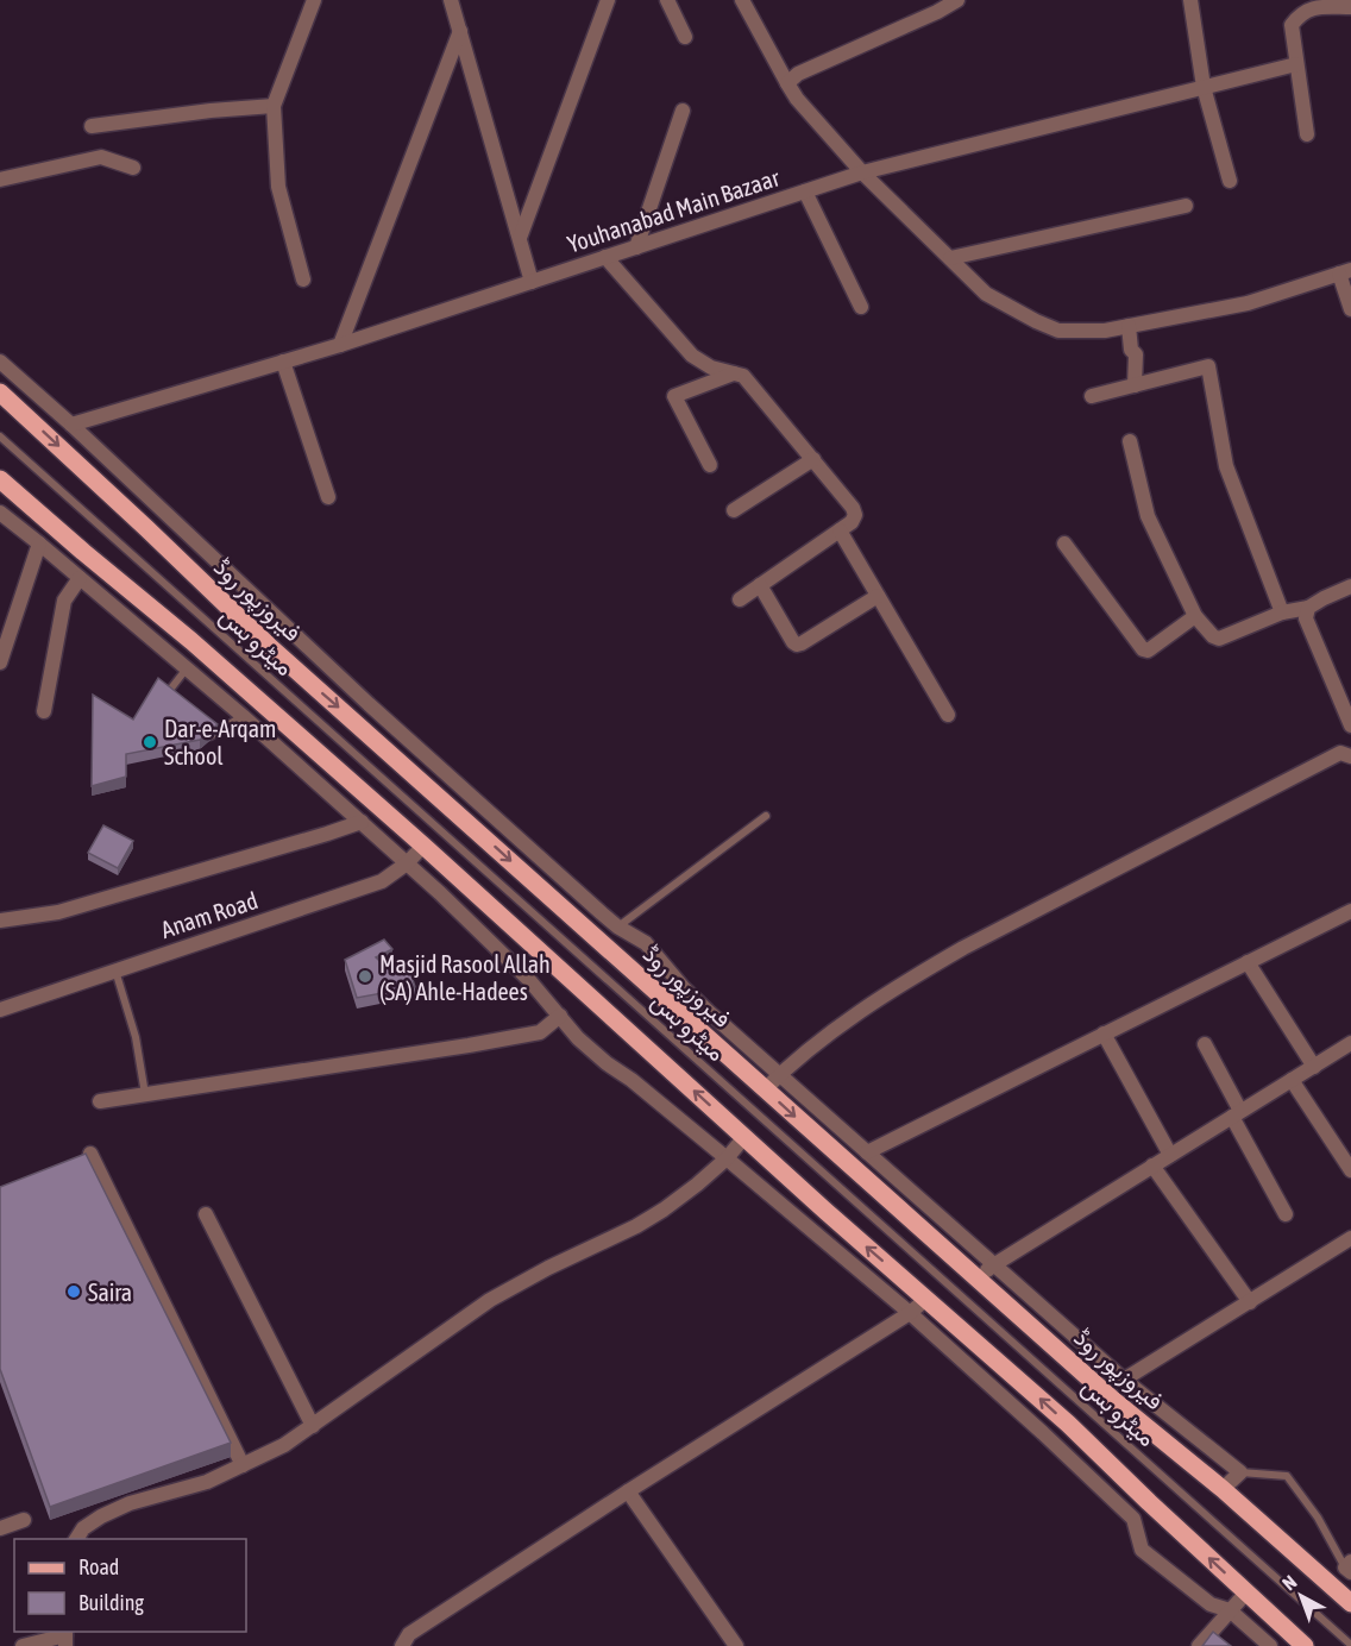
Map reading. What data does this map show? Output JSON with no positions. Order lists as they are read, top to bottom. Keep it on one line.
{"streets":{"main road":["فیروزپور روڈ"],"street":["Youhanabad Main Bazaar","Anam Road"],"lane":["میٹرو بس"]},"places":["Dar-e-Arqam School","Masjid Rasool Allah (SA) Ahle-Hadees","Saira"],"legend":["Road","Building"],"north":"top left"}
